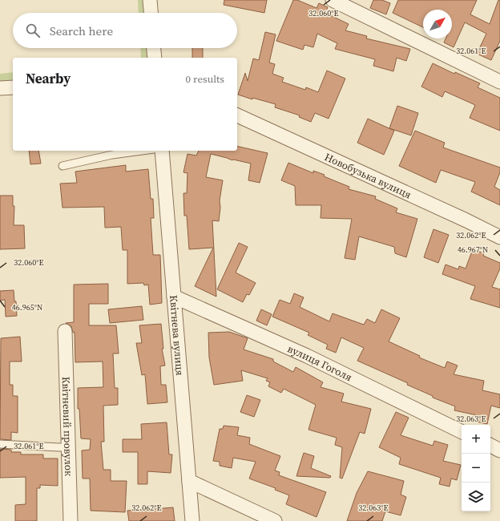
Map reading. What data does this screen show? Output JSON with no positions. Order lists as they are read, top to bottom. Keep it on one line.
{"streets":{"street":["Новобузька вулиця","Квітнева вулиця","вулиця Гоголя","Квітневий провулок"]},"crossings":[["Квітнева вулиця","вулиця Гоголя"]],"north":"top right","page":{"search":"Search here","heading":["Nearby","0 results"],"map_buttons":["+","−"]},"coordinates":["32.060°E","32.061°E","32.062°E","46.967°N","46.965°N","32.063°E"]}
